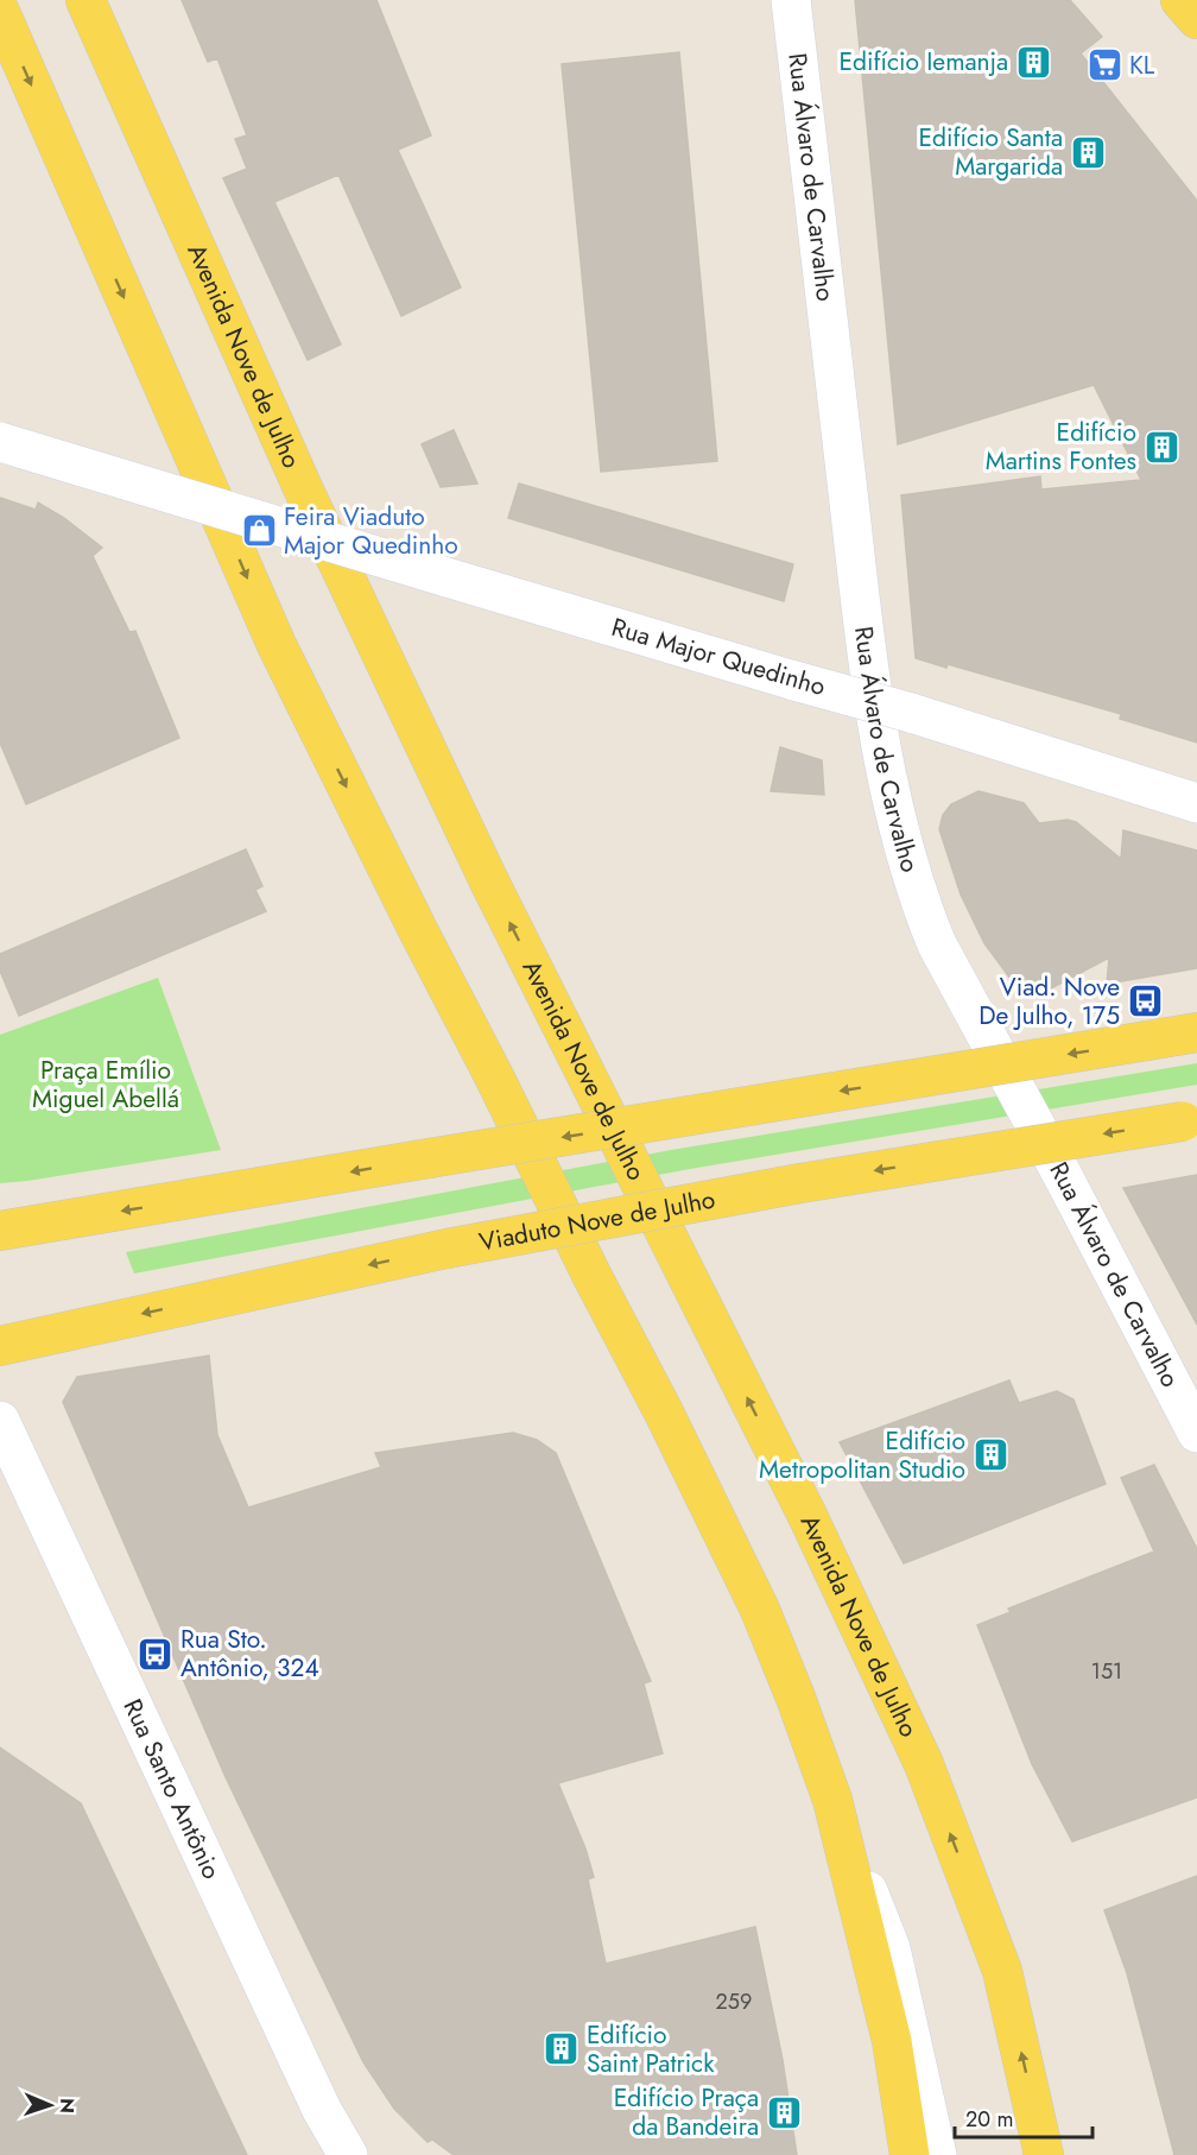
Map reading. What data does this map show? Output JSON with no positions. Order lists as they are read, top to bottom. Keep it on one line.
{"streets":{"main road":["Avenida Nove de Julho","Viaduto Nove de Julho"],"street":["Rua Álvaro de Carvalho","Rua Major Quedinho","Rua Santo Antônio"]},"parks":["Praça Emílio Miguel Abellá"],"places":{"building":["Edifício Iemanja","Edifício Santa Margarida","Edifício Martins Fontes","Edifício Metropolitan Studio","Edifício Saint Patrick","Edifício Praça da Bandeira"],"supermarket":["KL"],"shop":["Feira Viaduto Major Quedinho"],"bus stop":["Viad. Nove De Julho, 175","Rua Sto. Antônio, 324"]},"house_numbers":["151","259"],"scale_bar":"20 m","north":"right"}
